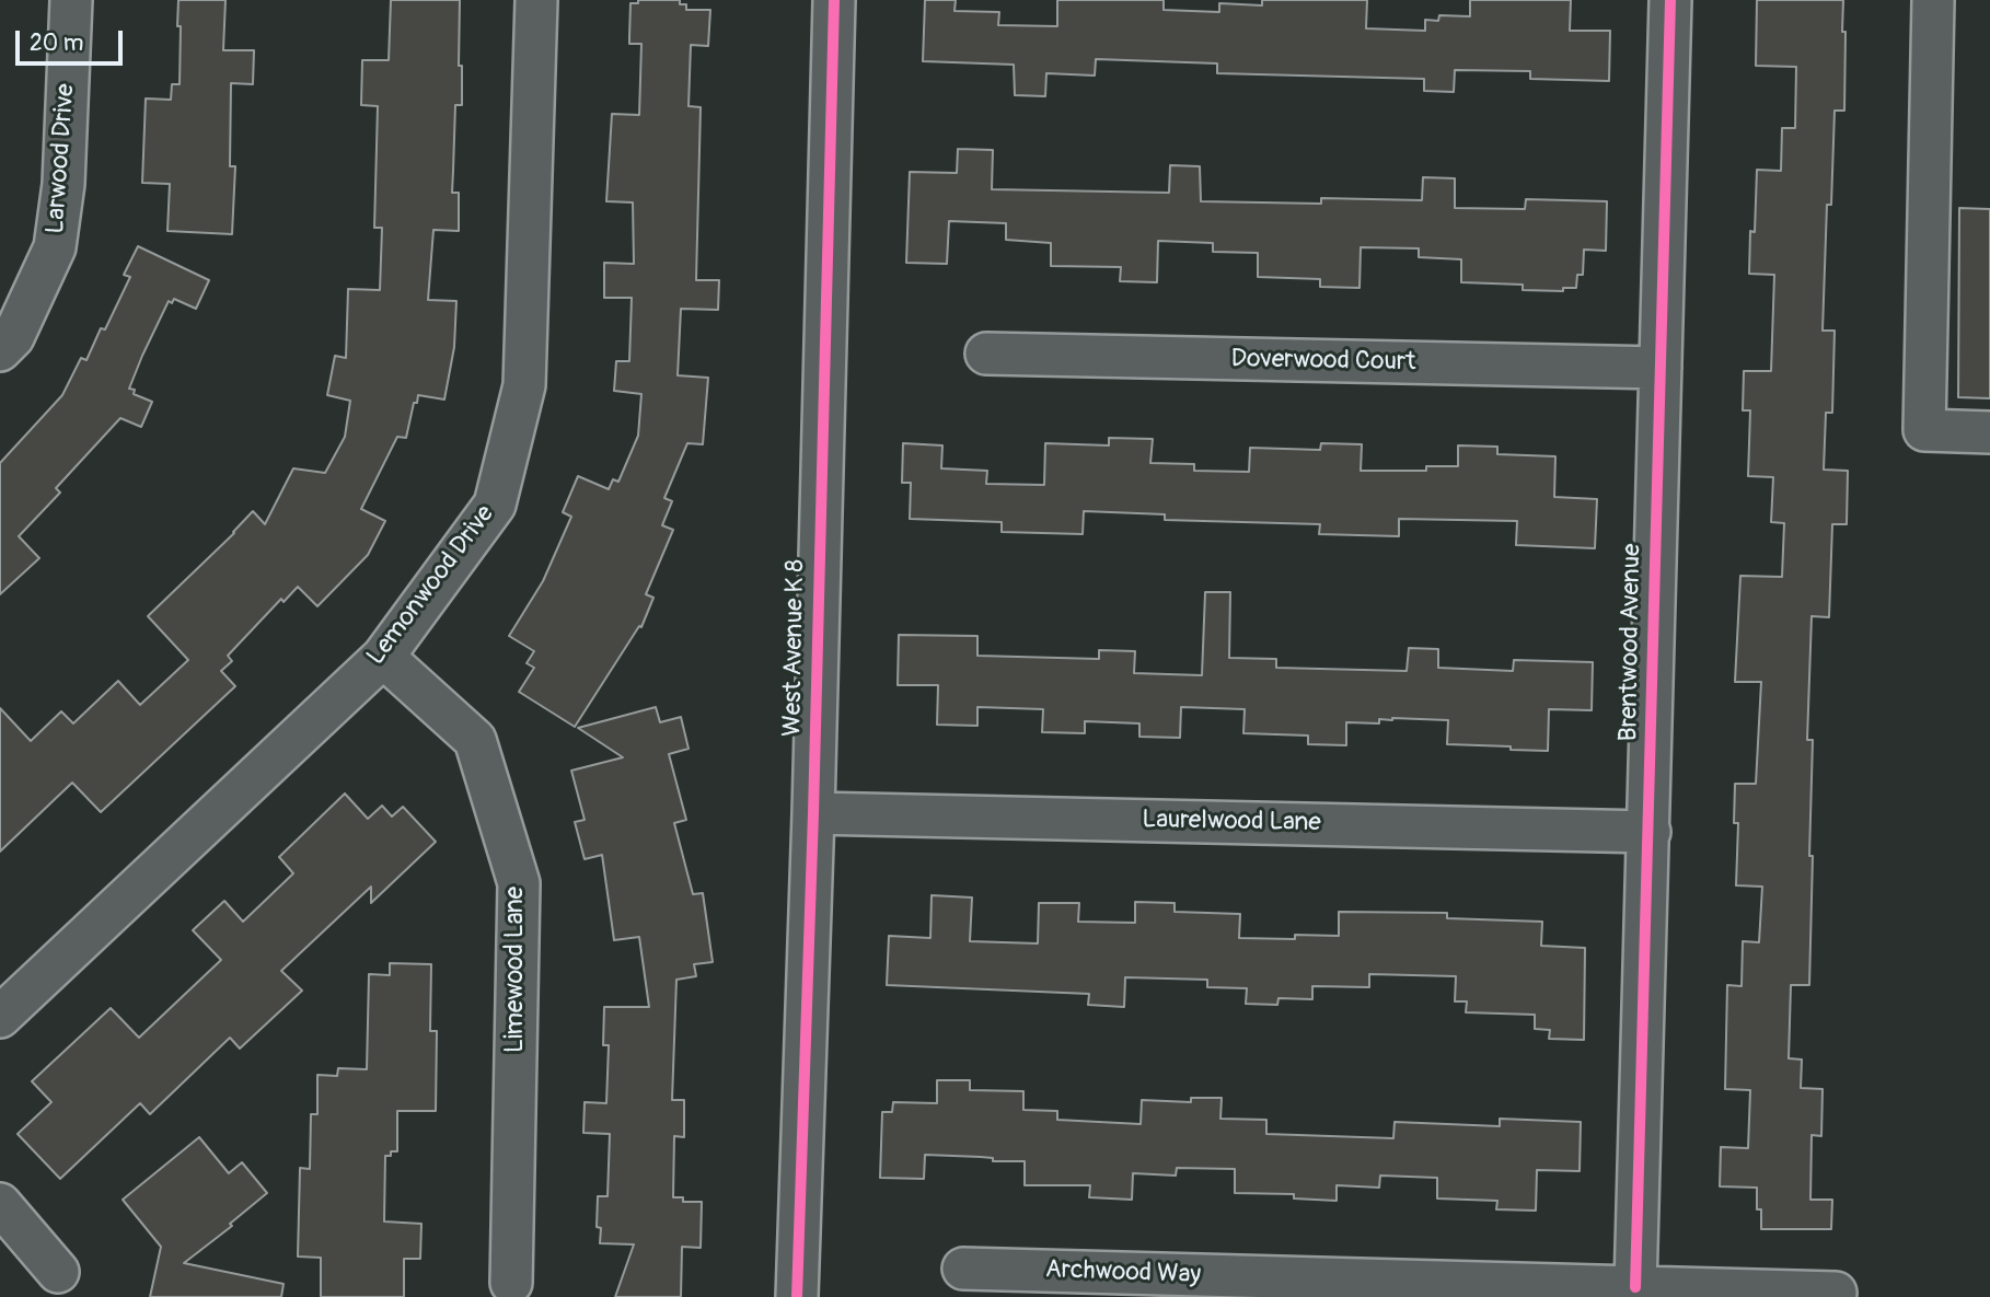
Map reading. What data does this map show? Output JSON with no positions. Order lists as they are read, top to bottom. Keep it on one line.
{"streets":{"street":["Larwood Drive","Doverwood Court","Lemonwood Drive","Brentwood Avenue","West Avenue K 8","Laurelwood Lane","Limewood Lane","Archwood Way"]},"crossings":[["Doverwood Court","Brentwood Avenue"],["Lemonwood Drive","Limewood Lane"],["Brentwood Avenue","Laurelwood Lane"],["Brentwood Avenue","Archwood Way"],["West Avenue K 8","Laurelwood Lane"]],"scale_bar":"20 m"}
